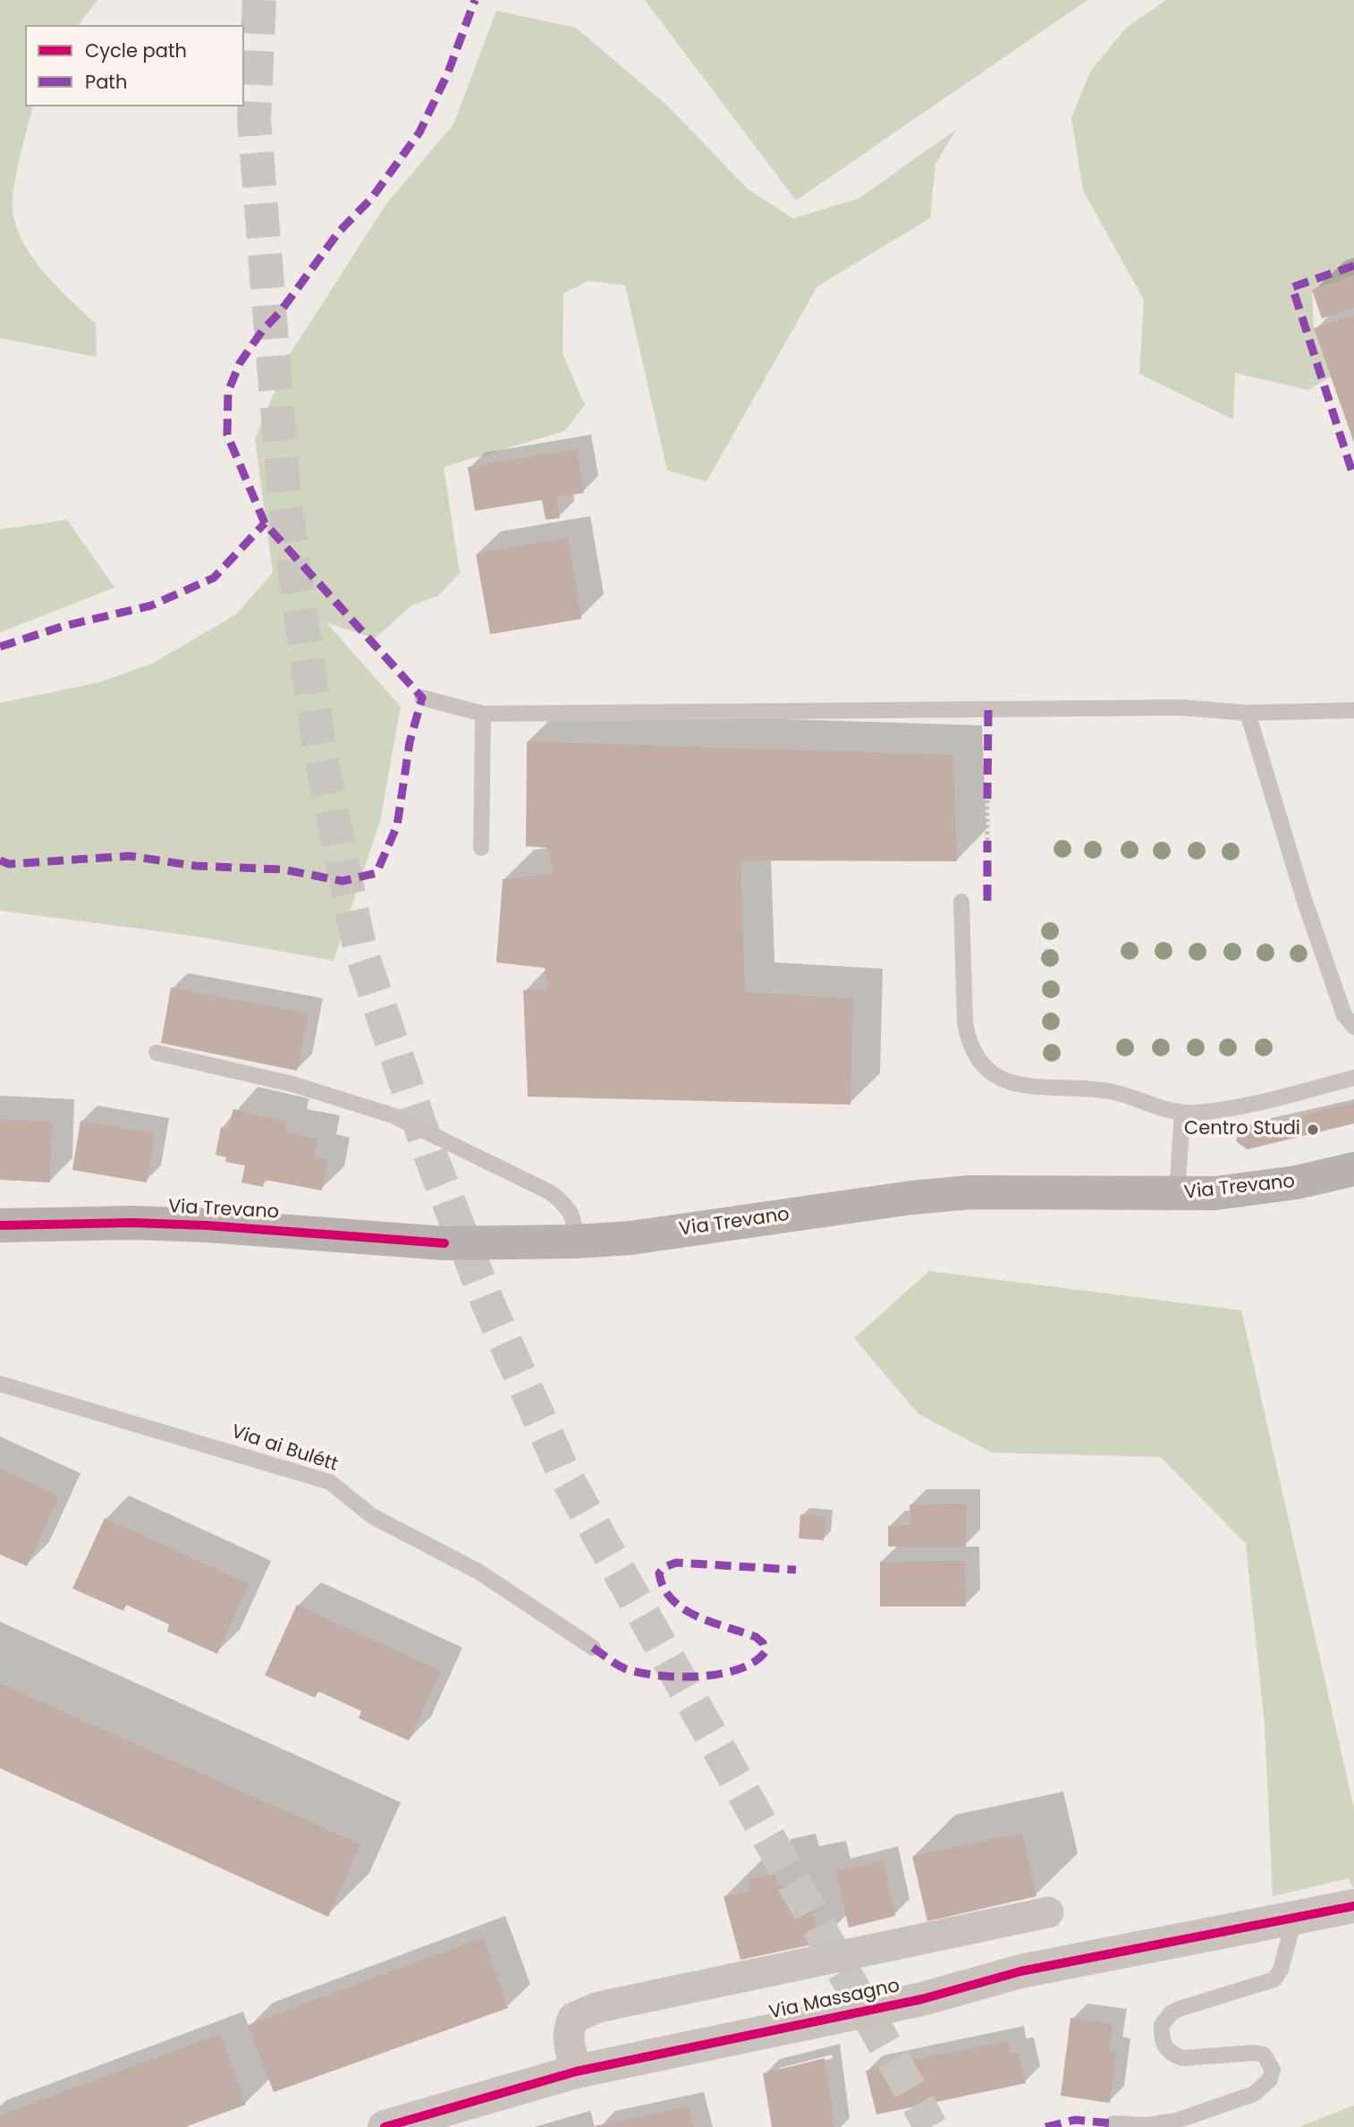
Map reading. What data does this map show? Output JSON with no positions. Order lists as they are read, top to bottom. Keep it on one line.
{"streets":{"main road":["Via Trevano"],"street":["Via Massagno"],"lane":["Via ai Bulétt"]},"places":["Centro Studi"],"legend":["Cycle path","Path"]}
